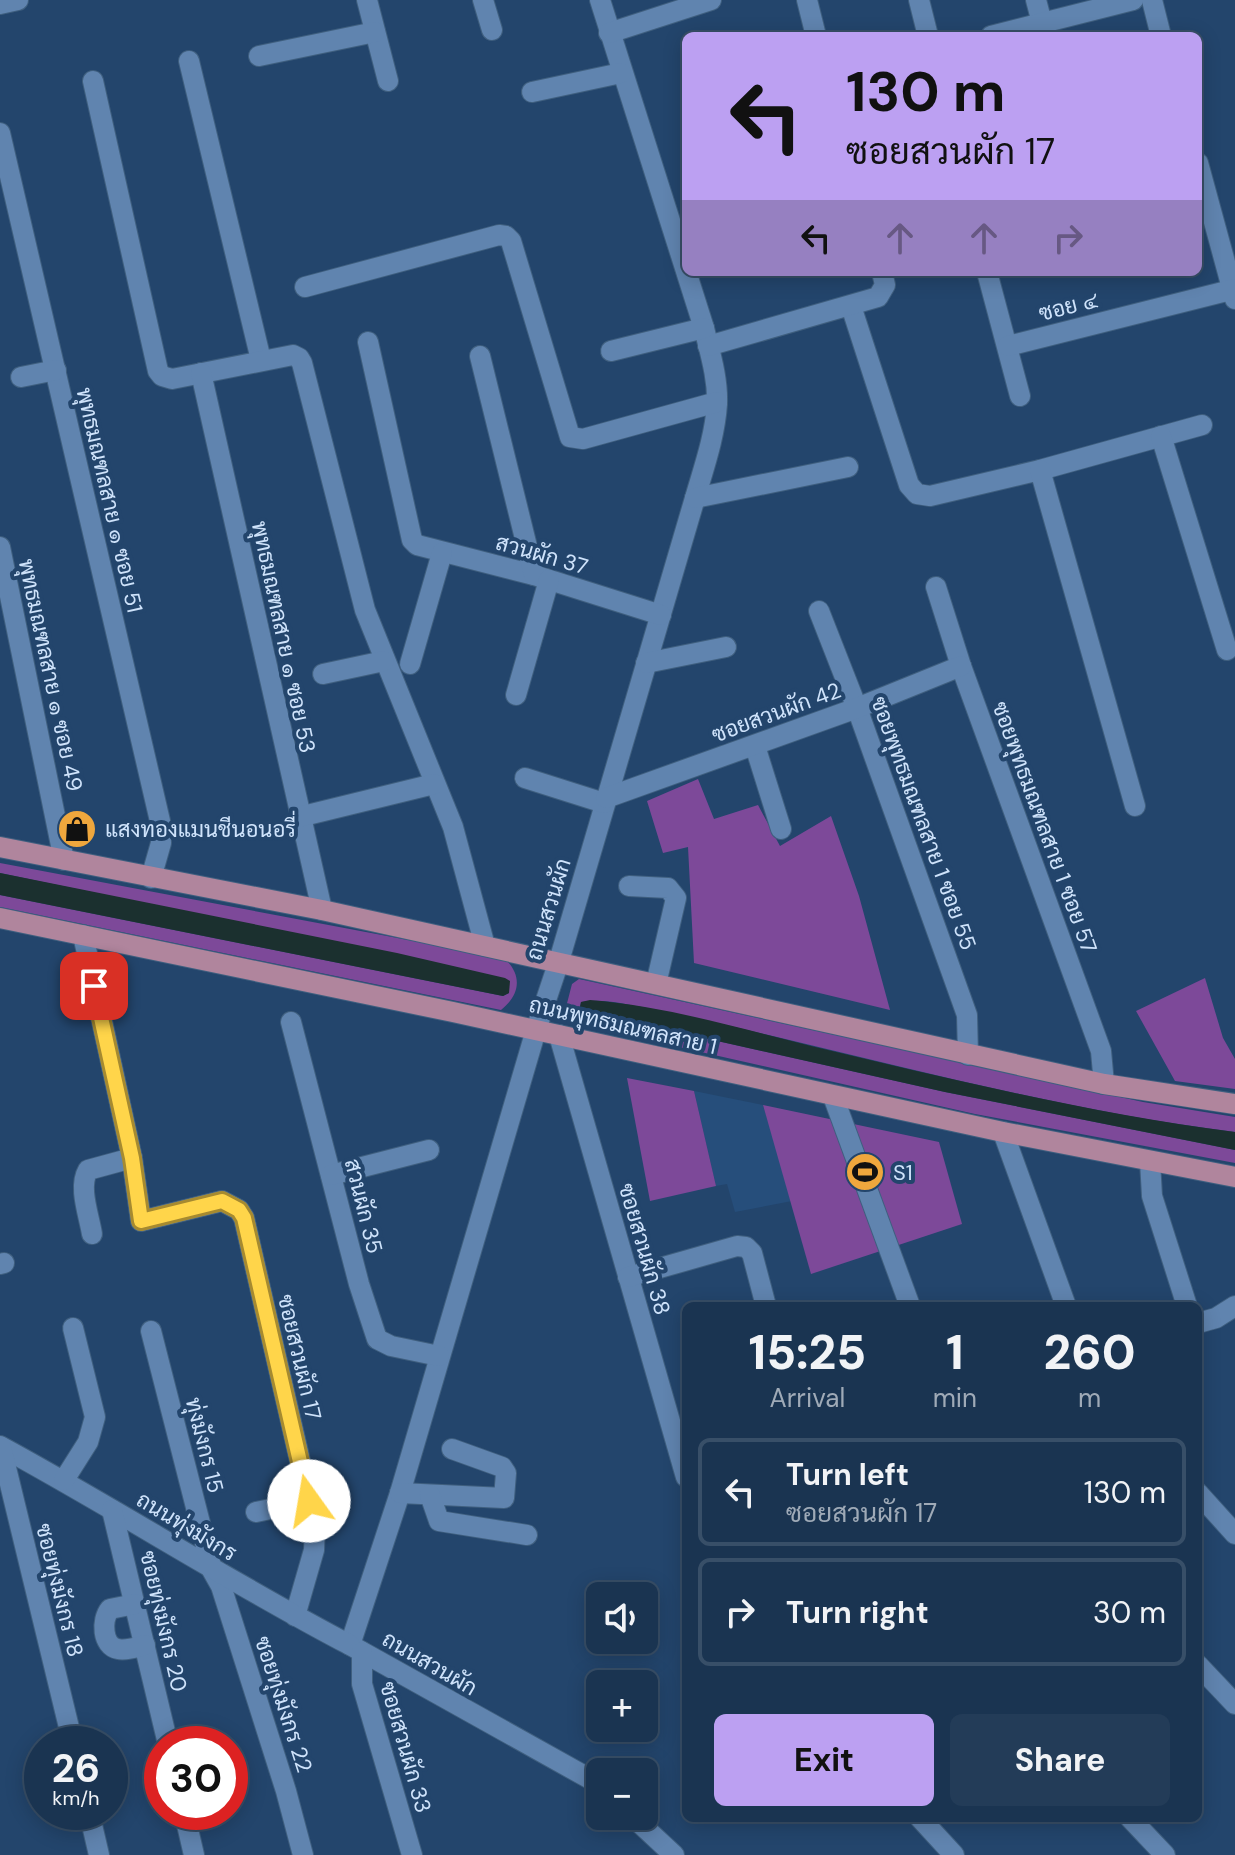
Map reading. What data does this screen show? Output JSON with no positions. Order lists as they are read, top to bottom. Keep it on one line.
{"streets":{"main road":["ถนนพุทธมณฑลสาย 1"],"street":["ซอย ๔","พุทธมณฑลสาย ๑ ซอย 51","สวนผัก 37","พุทธมณฑลสาย ๑ ซอย 53","พุทธมณฑลสาย ๑ ซอย 49","ซอยสวนผัก 42","ซอยพุทธมณฑลสาย 1 ซอย 55","ซอยพุทธมณฑลสาย 1 ซอย 57","ถนนสวนผัก","สวนผัก 35","ซอยสวนผัก 38","ซอยสวนผัก 17","ทุ่งมังกร 15","ถนนทุ่งมังกร","ซอยทุ่งมังกร 18","ซอยทุ่งมังกร 20","ซอยทุ่งมังกร 22","ซอยสวนผัก 33"]},"crossings":[["สวนผัก 37","ถนนสวนผัก"],["ซอยสวนผัก 42","ซอยพุทธมณฑลสาย 1 ซอย 55"],["ซอยสวนผัก 42","ซอยพุทธมณฑลสาย 1 ซอย 57"],["ซอยสวนผัก 42","ถนนสวนผัก"],["ถนนสวนผัก","ถนนพุทธมณฑลสาย 1"],["ถนนสวนผัก","สวนผัก 35"],["ถนนสวนผัก","ถนนทุ่งมังกร"],["ถนนสวนผัก","ซอยสวนผัก 33"],["ถนนพุทธมณฑลสาย 1","ซอยสวนผัก 38"],["ซอยสวนผัก 17","ถนนทุ่งมังกร"],["ทุ่งมังกร 15","ถนนทุ่งมังกร"],["ทุ่งมังกร 15","ซอยทุ่งมังกร 22"],["ถนนทุ่งมังกร","ซอยทุ่งมังกร 18"],["ถนนทุ่งมังกร","ซอยทุ่งมังกร 20"],["ถนนทุ่งมังกร","ซอยทุ่งมังกร 22"],["ถนนทุ่งมังกร","ซอยสวนผัก 33"]],"places":{"shop":["แสงทองแมนชีนอนอรี่"],"sports":["S1"]},"page":{"turn":["130 m","ซอยสวนผัก 17"],"eta":["15:25","Arrival","1","min","260","m"],"list":[{"name":"Turn left","note":"ซอยสวนผัก 17","value":"130 m"},{"name":"Turn right","value":"30 m"}],"map_buttons":["+","−"],"buttons":["Exit","Share"],"speed":"26 km/h","limit":"30"}}
